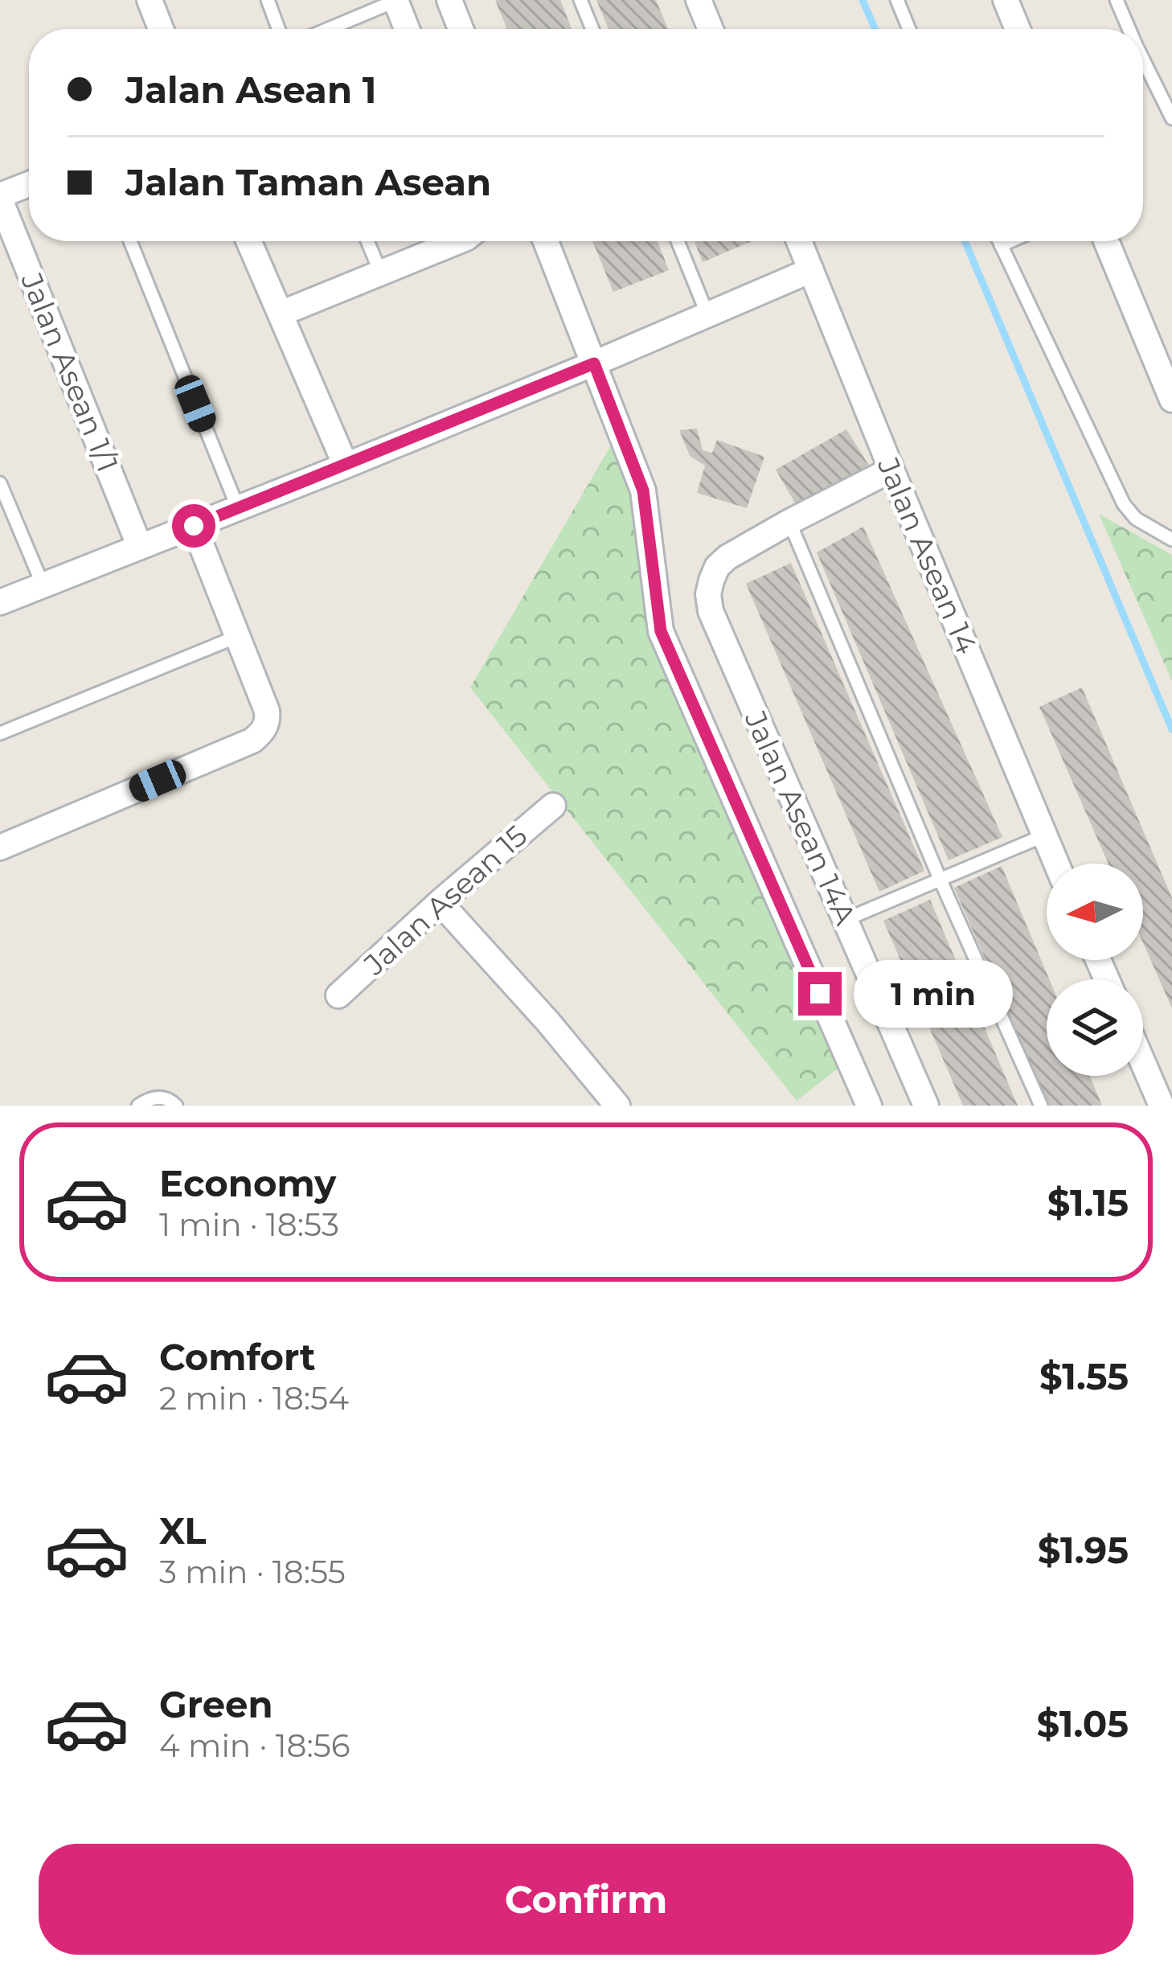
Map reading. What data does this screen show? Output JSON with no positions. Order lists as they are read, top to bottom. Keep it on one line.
{"streets":{"street":["Jalan Asean 1/1","Jalan Asean 14","Jalan Asean 14A","Jalan Asean 15"]},"north":"left","page":{"banner":["Jalan Asean 1","Jalan Taman Asean"],"bubble":"1 min","list":[{"name":"Economy","note":"1 min · 18:53","value":"$1.15"},{"name":"Comfort","note":"2 min · 18:54","value":"$1.55"},{"name":"XL","note":"3 min · 18:55","value":"$1.95"},{"name":"Green","note":"4 min · 18:56","value":"$1.05"}],"buttons":"Confirm"}}
